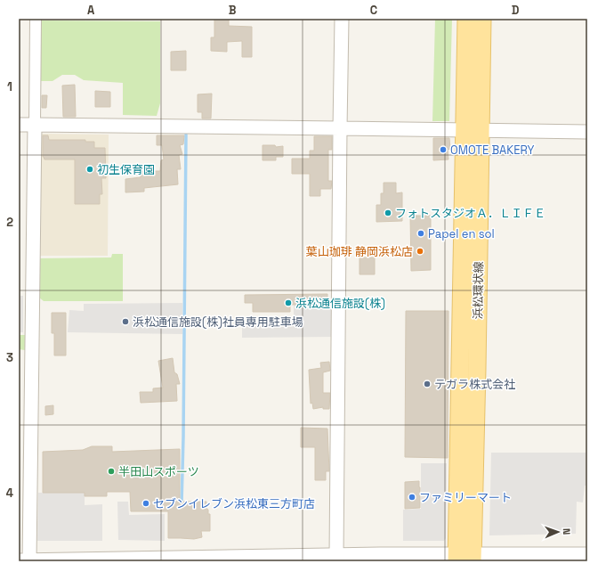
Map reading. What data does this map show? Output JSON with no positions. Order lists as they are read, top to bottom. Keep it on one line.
{"streets":{"main road":["浜松環状線"]},"places":["OMOTE BAKERY","初生保育園","フォトスタジオＡ．ＬＩＦＥ","Papel en sol","葉山珈琲 静岡浜松店","浜松通信施設(株)","浜松通信施設(株)社員専用駐車場","テガラ株式会社","半田山スポーツ","ファミリーマート","セブンイレブン浜松東三方町店"],"north":"right","grid":{"columns":["A","B","C","D"],"rows":["1","2","3","4"]}}
